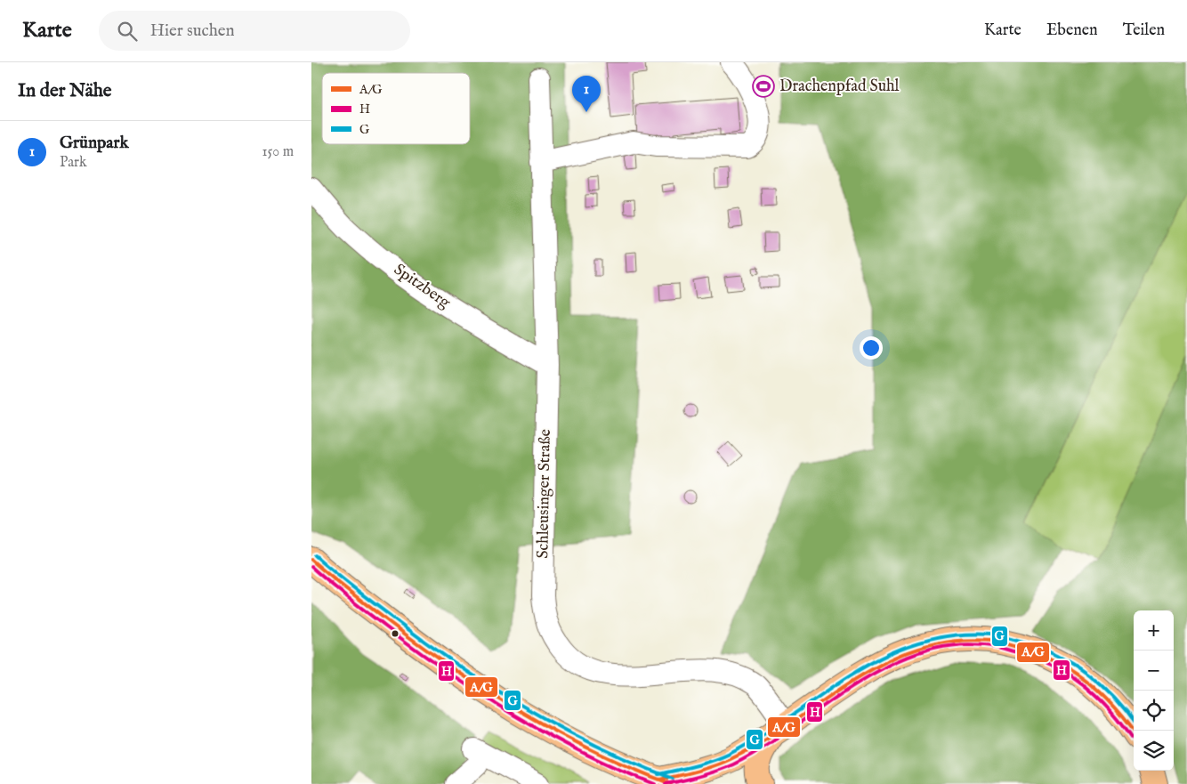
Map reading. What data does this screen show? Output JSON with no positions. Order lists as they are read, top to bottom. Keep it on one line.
{"streets":{"street":["Spitzberg","Schleusinger Straße"]},"crossings":[["Spitzberg","Schleusinger Straße"]],"places":{"sports":["Drachenpfad Suhl"]},"lines":["transit line G","transit line A/G","transit line H"],"legend":["A/G","H","G"],"page":{"header":"Karte","search":"Hier suchen","nav":["Karte","Ebenen","Teilen"],"heading":"In der Nähe","pins":"1","list":[{"mark":"1","name":"Grünpark","note":"Park","value":"150 m"}],"map_buttons":["+","−"]}}
